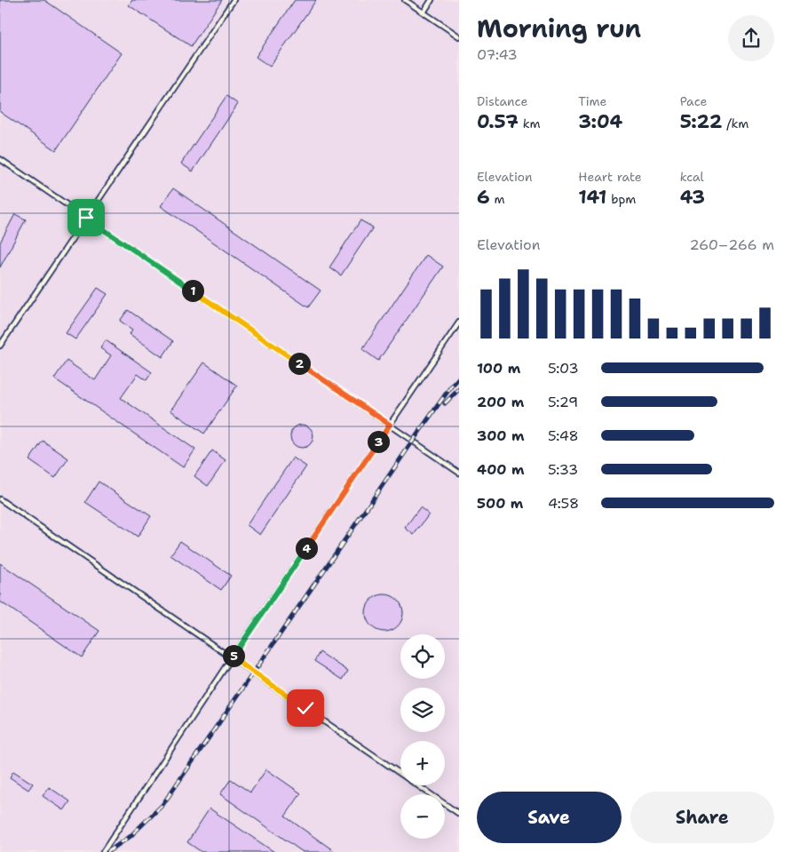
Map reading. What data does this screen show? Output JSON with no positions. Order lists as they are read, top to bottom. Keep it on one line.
{"page":{"heading":["Morning run","07:43"],"stats":[["Distance","0.57 km"],["Time","3:04"],["Pace","5:22 /km"],["Elevation","6 m"],["Heart rate","141 bpm"],["kcal","43"]],"chart":["Elevation","260–266 m"],"pins":["1","2","3","4","5"],"list":[{"name":"100 m","note":"5:03"},{"name":"200 m","note":"5:29"},{"name":"300 m","note":"5:48"},{"name":"400 m","note":"5:33"},{"name":"500 m","note":"4:58"}],"map_buttons":["+","−"],"buttons":["Save","Share"]}}
